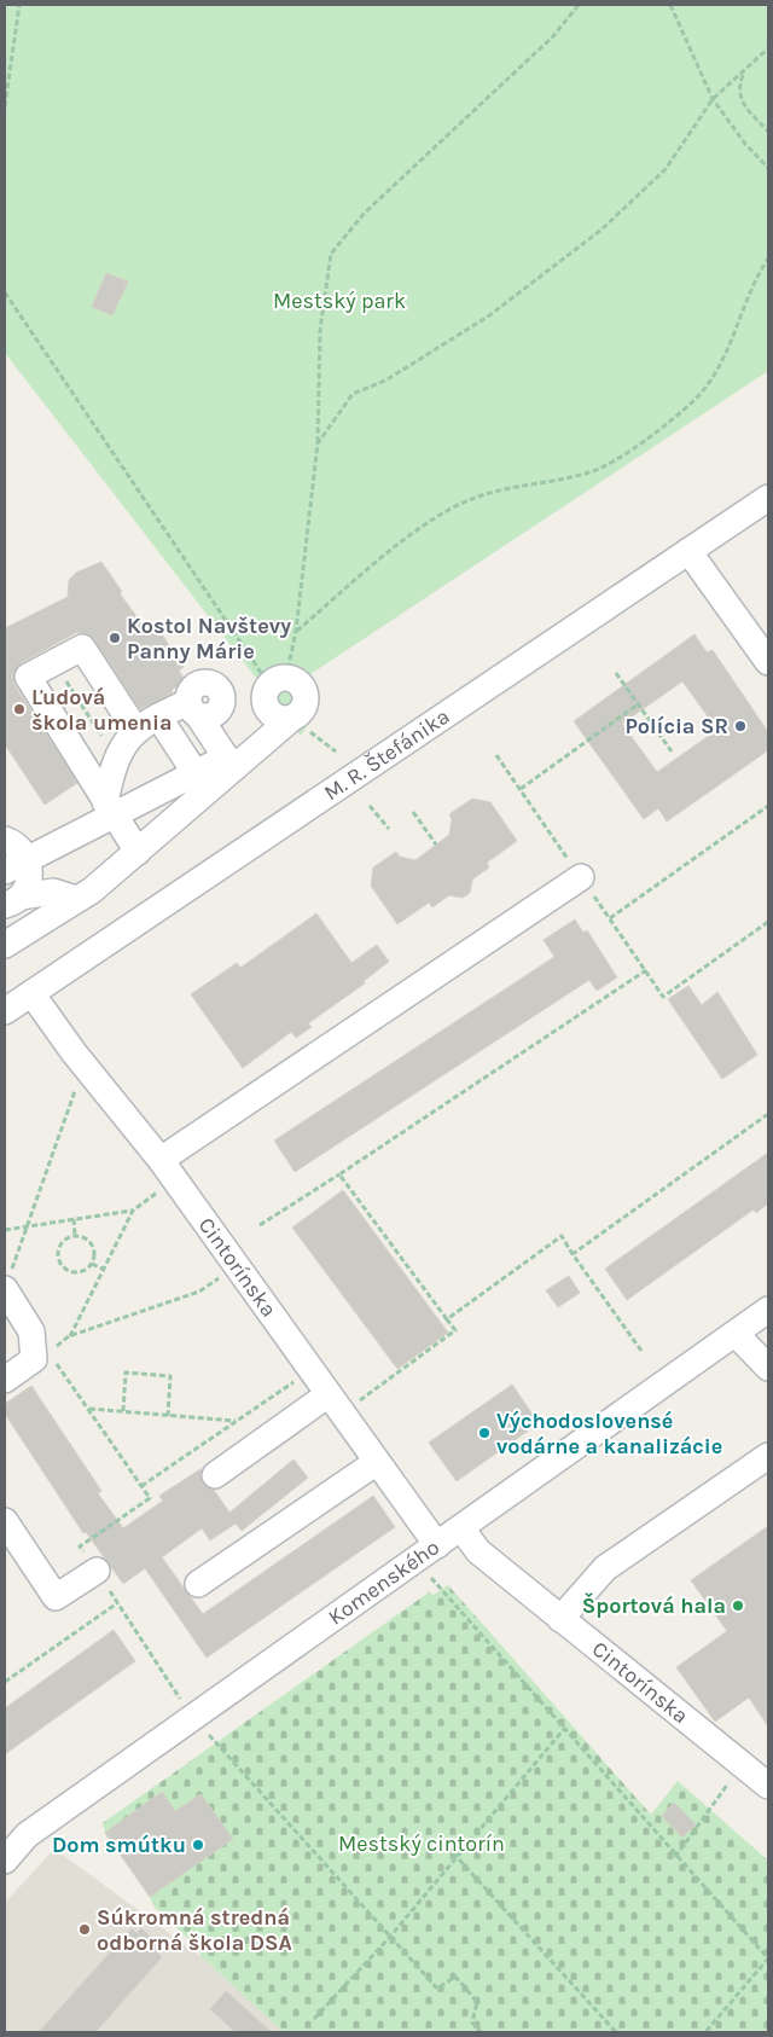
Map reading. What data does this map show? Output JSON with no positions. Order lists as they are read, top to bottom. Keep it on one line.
{"streets":{"street":["M. R. Štefánika","Cintorínska","Komenského"]},"crossings":[["M. R. Štefánika","Cintorínska"],["Cintorínska","Komenského"]],"parks":["Mestský park","Mestský cintorín"],"places":["Kostol Navštevy Panny Márie","Ľudová škola umenia","Polícia SR","Východoslovensé vodárne a kanalizácie","Športová hala","Dom smútku","Súkromná stredná odborná škola DSA"]}
